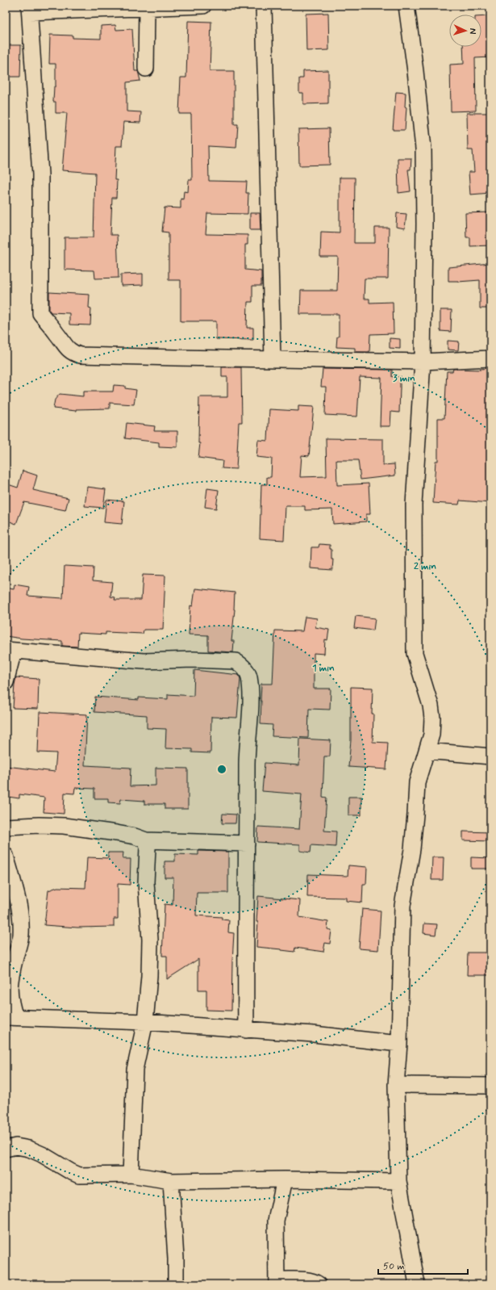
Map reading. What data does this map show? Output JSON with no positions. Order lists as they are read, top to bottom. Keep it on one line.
{"scale_bar":"50 m","north":"right","rings":["3 min","2 min","1 min"]}
